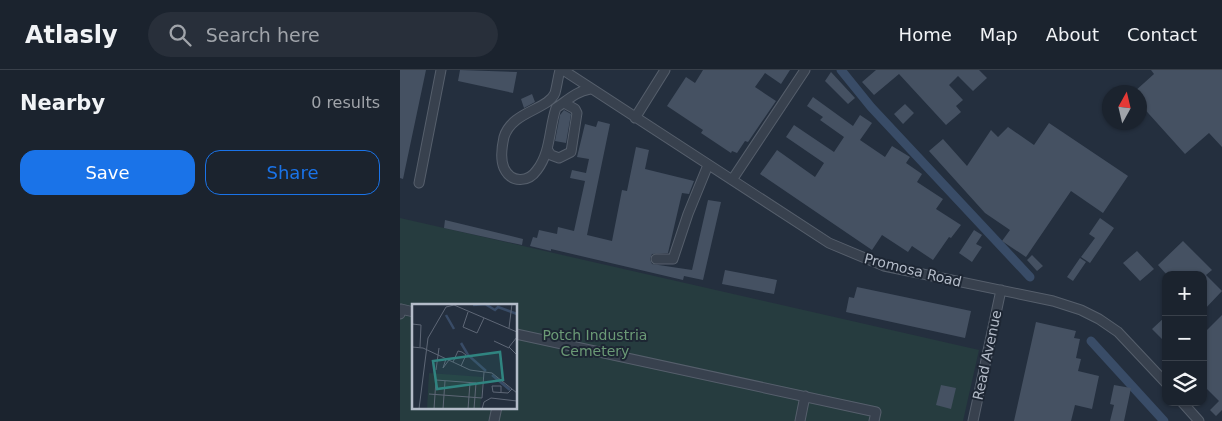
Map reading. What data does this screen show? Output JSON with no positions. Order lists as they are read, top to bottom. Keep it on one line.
{"streets":{"street":["Promosa Road","Read Avenue"]},"crossings":[["Promosa Road","Read Avenue"]],"parks":["Potch Industria Cemetery"],"north":"top","page":{"header":"Atlasly","search":"Search here","nav":["Home","Map","About","Contact"],"heading":["Nearby","0 results"],"buttons":["Save","Share"],"map_buttons":["+","−"]}}
